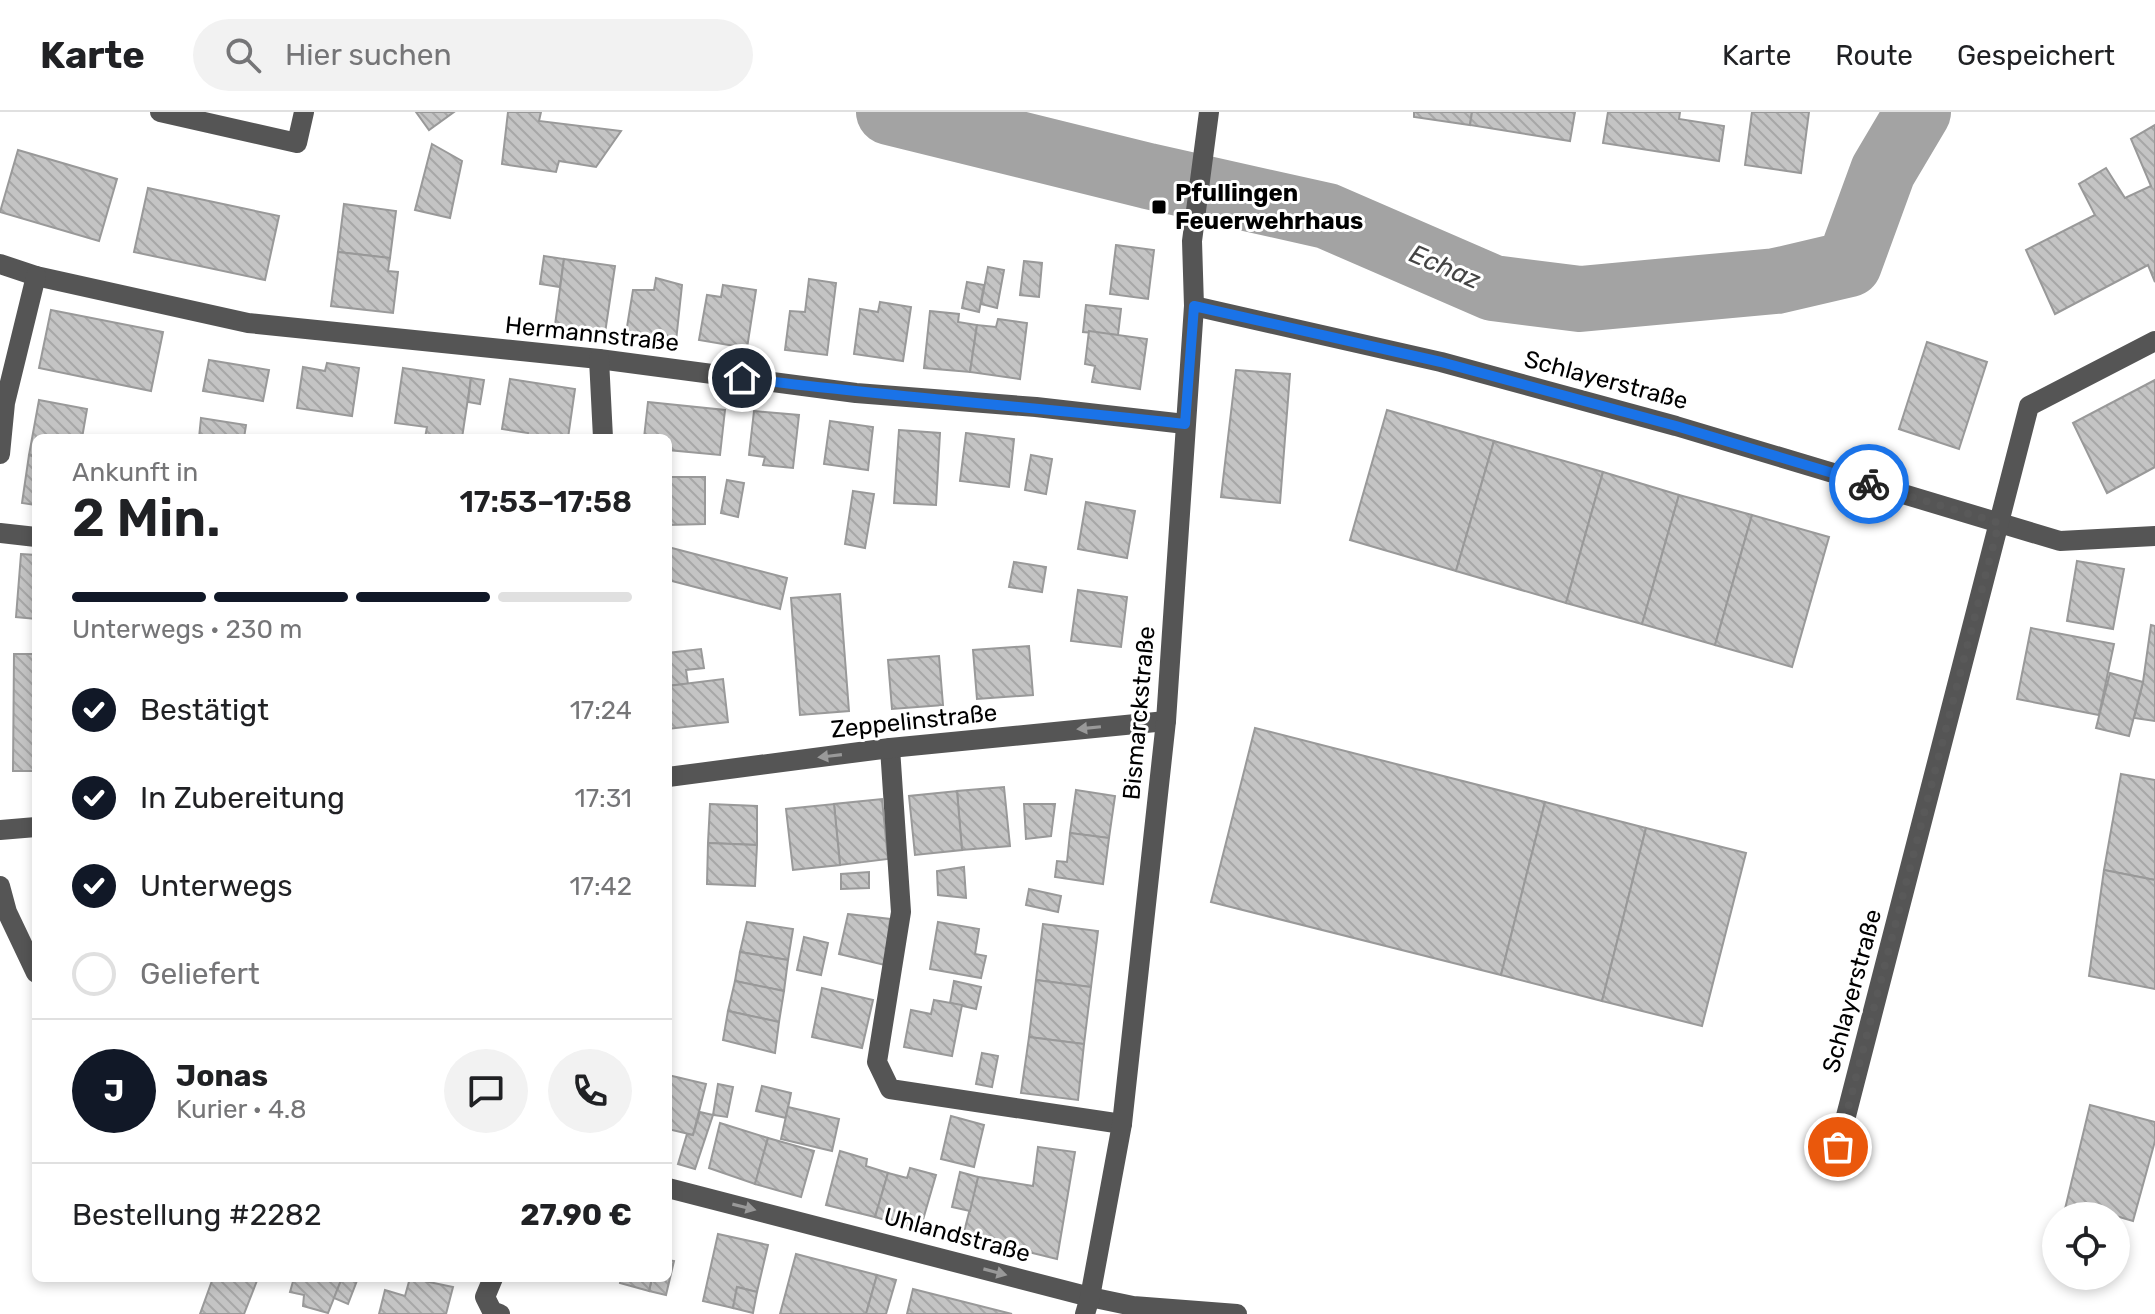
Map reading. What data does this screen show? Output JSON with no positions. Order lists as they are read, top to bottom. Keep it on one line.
{"streets":{"street":["Hermannstraße","Schlayerstraße","Bismarckstraße","Zeppelinstraße","Uhlandstraße"]},"crossings":[["Hermannstraße","Bismarckstraße"],["Schlayerstraße","Bismarckstraße"],["Bismarckstraße","Zeppelinstraße"],["Bismarckstraße","Uhlandstraße"]],"one_way":["Zeppelinstraße","Uhlandstraße"],"water":["Echaz"],"places":{"transit":["Pfullingen Feuerwehrhaus"]},"page":{"header":"Karte","search":"Hier suchen","nav":["Karte","Route","Gespeichert"],"heading":["2 Min.","Ankunft in","17:53–17:58"],"panel":["Jonas","Kurier · 4.8","Bestellung #2282","27.90 €"],"bar":"Unterwegs · 230 m","list":[["Bestätigt","17:24"],["In Zubereitung","17:31"],["Unterwegs","17:42"],"Geliefert"],"round":"J"}}
